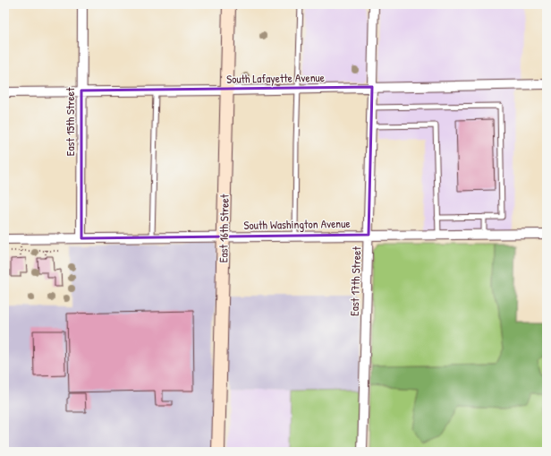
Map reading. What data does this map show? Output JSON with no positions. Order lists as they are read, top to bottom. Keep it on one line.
{"streets":{"main road":["East 16th Street"],"street":["South Lafayette Avenue","East 15th Street","South Washington Avenue","East 17th Street"]},"crossings":[["South Lafayette Avenue","East 15th Street"],["South Lafayette Avenue","East 16th Street"],["South Lafayette Avenue","East 17th Street"],["East 15th Street","South Washington Avenue"],["South Washington Avenue","East 16th Street"],["South Washington Avenue","East 17th Street"]]}
